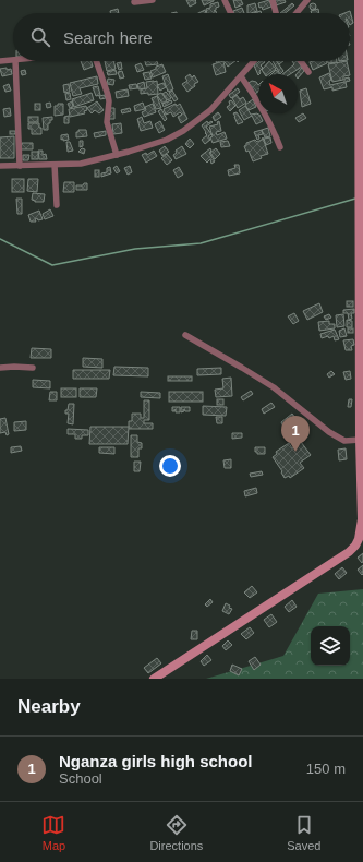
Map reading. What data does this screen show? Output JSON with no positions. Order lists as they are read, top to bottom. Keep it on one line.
{"north":"top left","page":{"search":"Search here","pins":"1","heading":"Nearby","list":[{"mark":"1","name":"Nganza girls high school","note":"School","value":"150 m"}],"nav":["Map","Directions","Saved"]}}
